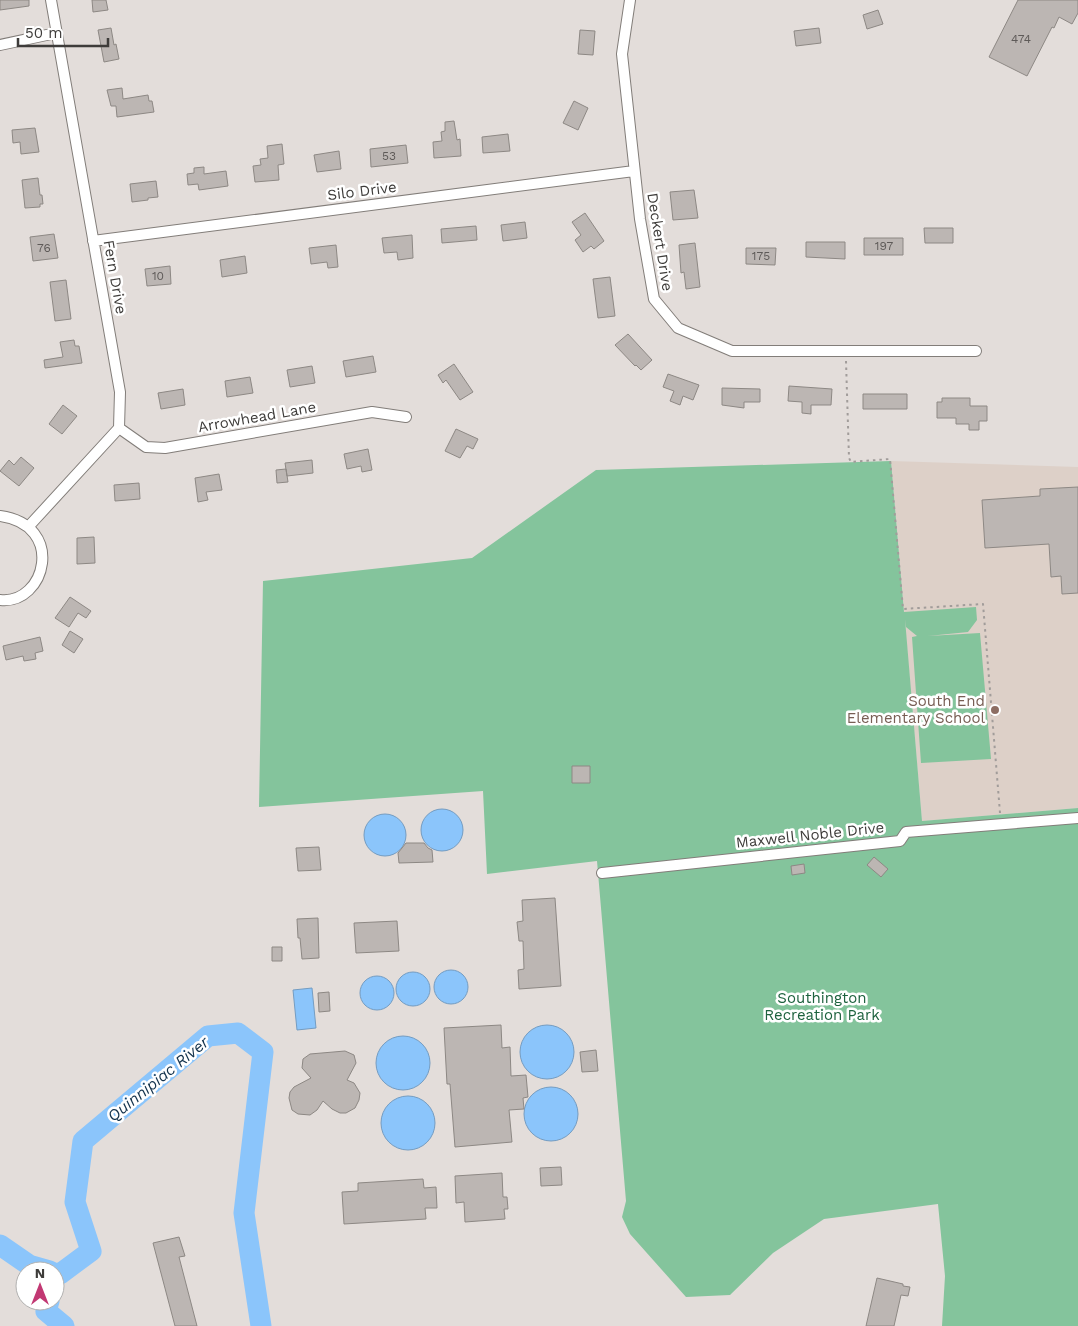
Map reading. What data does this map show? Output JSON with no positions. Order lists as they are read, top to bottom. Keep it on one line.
{"streets":{"street":["Silo Drive","Deckert Drive","Fern Drive","Arrowhead Lane","Maxwell Noble Drive"]},"crossings":[["Silo Drive","Deckert Drive"],["Silo Drive","Fern Drive"],["Fern Drive","Arrowhead Lane"]],"water":["Quinnipiac River"],"parks":["Southington Recreation Park"],"places":["South End Elementary School"],"house_numbers":["474","53","197","76","175","10"],"scale_bar":"50 m","north":"top"}
